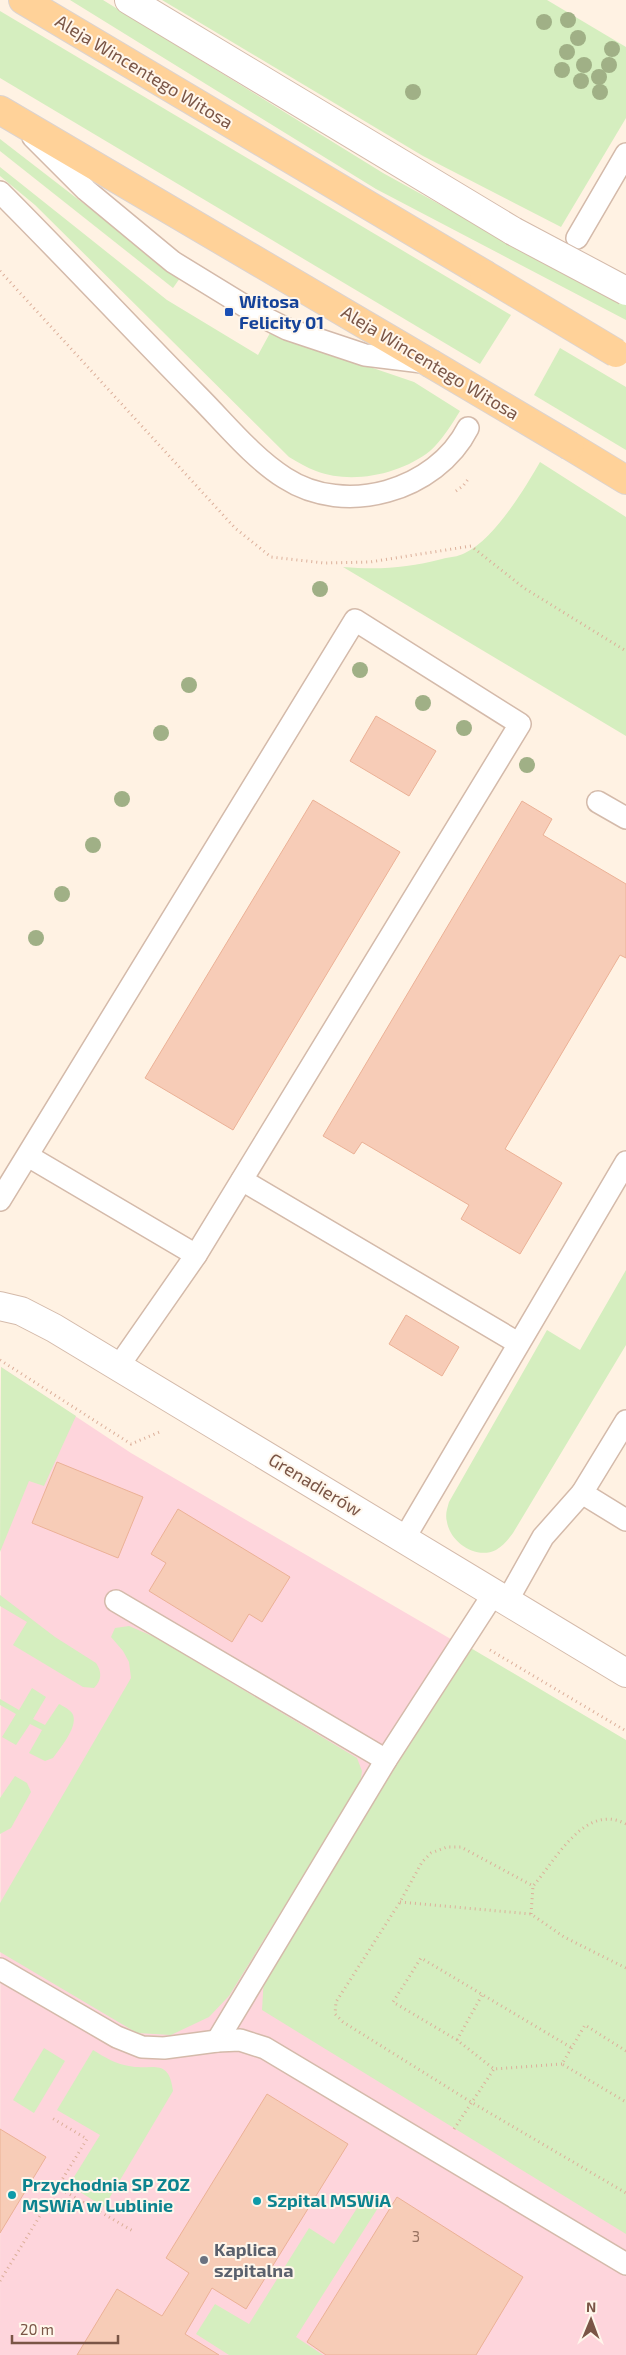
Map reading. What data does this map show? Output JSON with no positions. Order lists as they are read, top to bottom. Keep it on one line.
{"streets":{"main road":["Aleja Wincentego Witosa"],"street":["Grenadierów"]},"places":{"transit":["Witosa Felicity 01"],"other":["Przychodnia SP ZOZ MSWiA w Lublinie","Szpital MSWiA","Kaplica szpitalna"]},"house_numbers":["3"],"scale_bar":"20 m","north":"top"}
